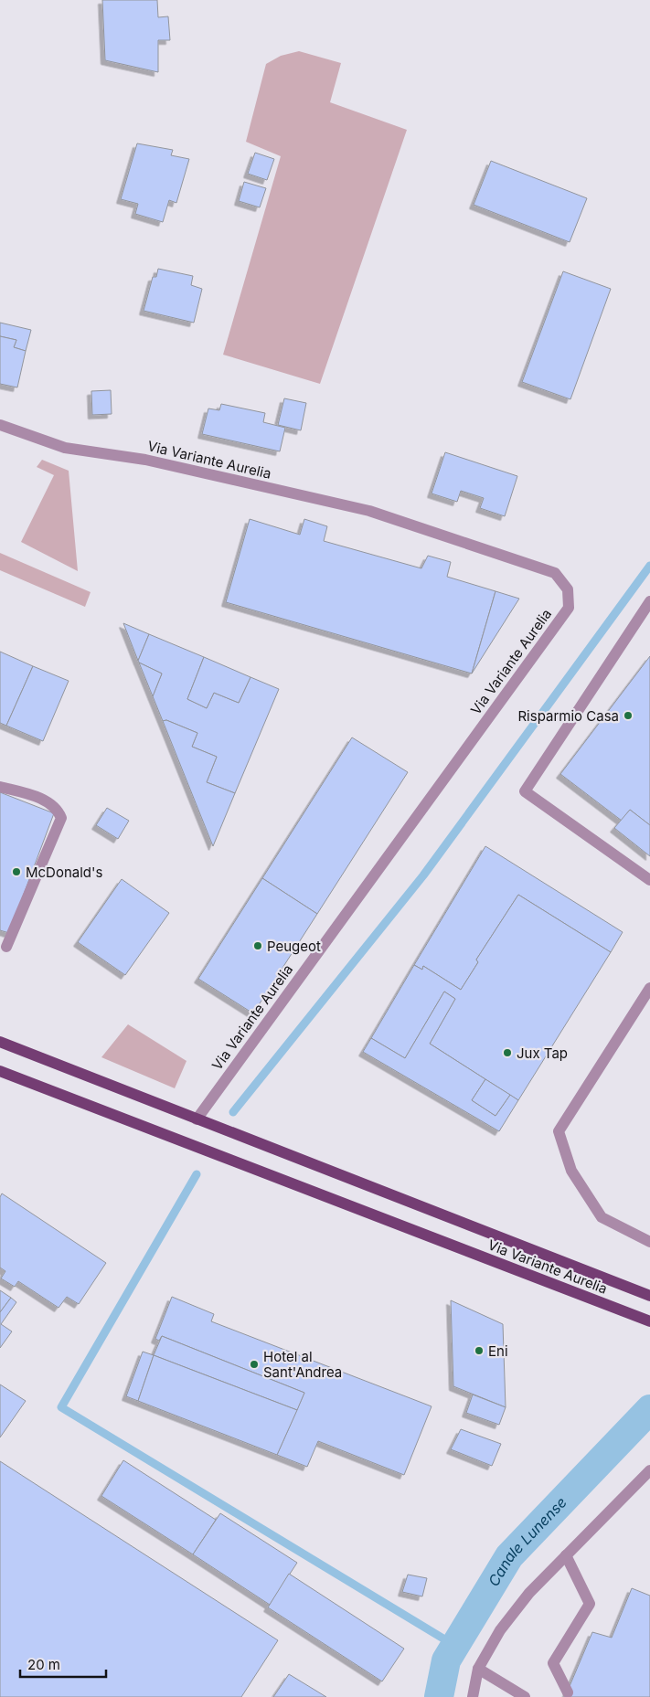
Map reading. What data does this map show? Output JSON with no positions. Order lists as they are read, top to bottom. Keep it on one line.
{"streets":{"main road":["Via Variante Aurelia"]},"water":["Canale Lunense"],"places":["Risparmio Casa","McDonald's","Peugeot","Jux Tap","Eni","Hotel al Sant'Andrea"],"scale_bar":"20 m"}
